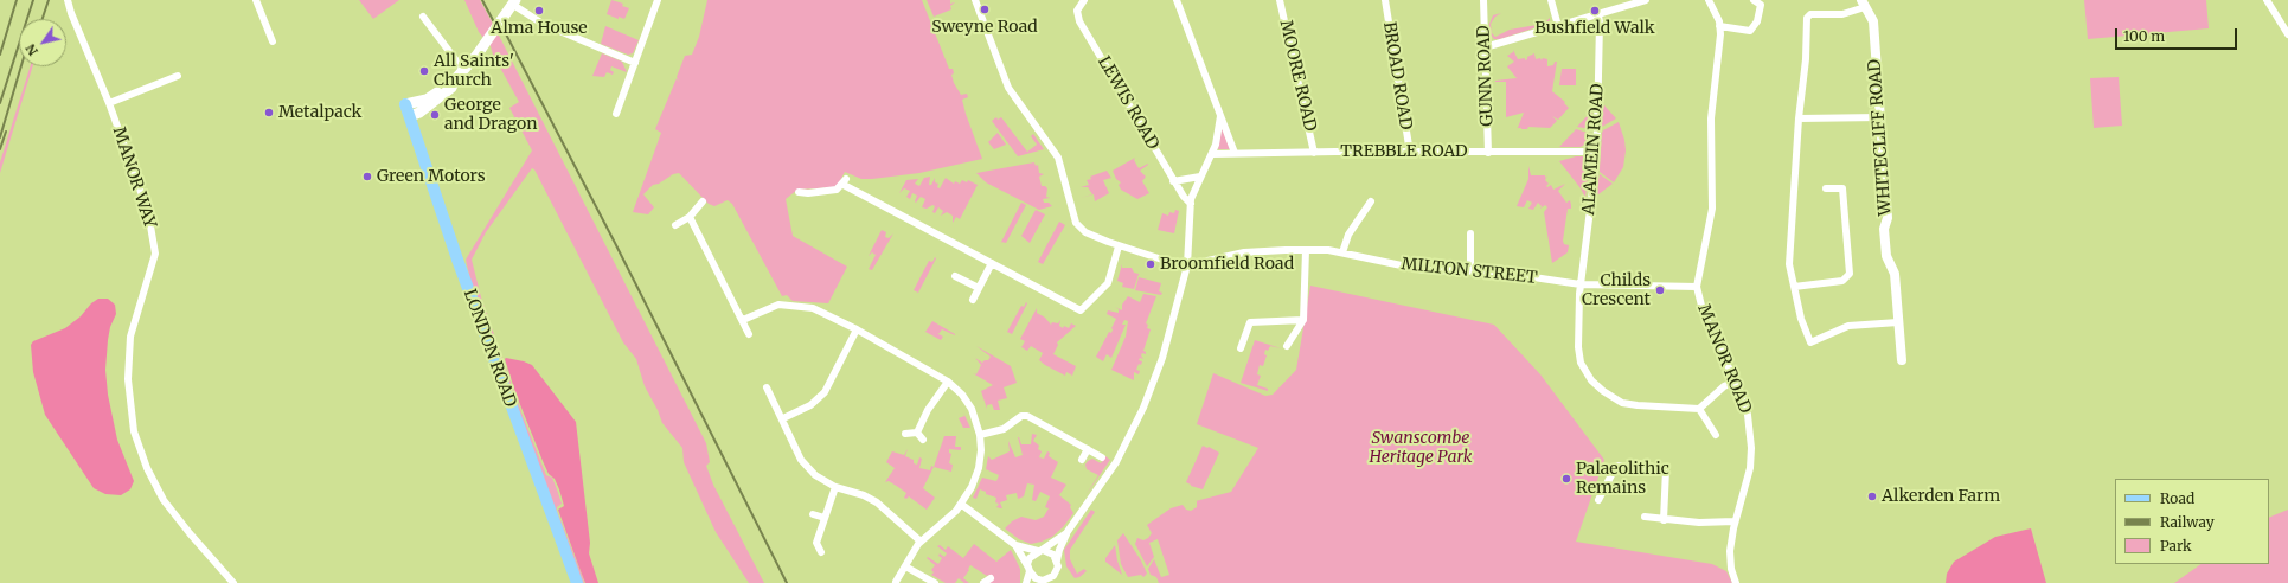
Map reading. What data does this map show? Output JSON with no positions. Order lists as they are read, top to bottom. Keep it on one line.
{"streets":{"main road":["LONDON ROAD"],"street":["MOORE ROAD","BROAD ROAD","GUNN ROAD","LEWIS ROAD","WHITECLIFF ROAD","ALAMEIN ROAD","TREBBLE ROAD","MANOR WAY","MILTON STREET","MANOR ROAD"]},"crossings":[["MOORE ROAD","TREBBLE ROAD"],["BROAD ROAD","TREBBLE ROAD"],["GUNN ROAD","TREBBLE ROAD"],["ALAMEIN ROAD","TREBBLE ROAD"],["ALAMEIN ROAD","MILTON STREET"],["MILTON STREET","MANOR ROAD"]],"parks":["Swanscombe Heritage Park"],"places":["Sweyne Road","Alma House","Bushfield Walk","All Saints' Church","Metalpack","George and Dragon","Green Motors","Broomfield Road","Childs Crescent","Palaeolithic Remains","Alkerden Farm"],"legend":["Road","Railway","Park"],"scale_bar":"100 m","north":"bottom left"}
